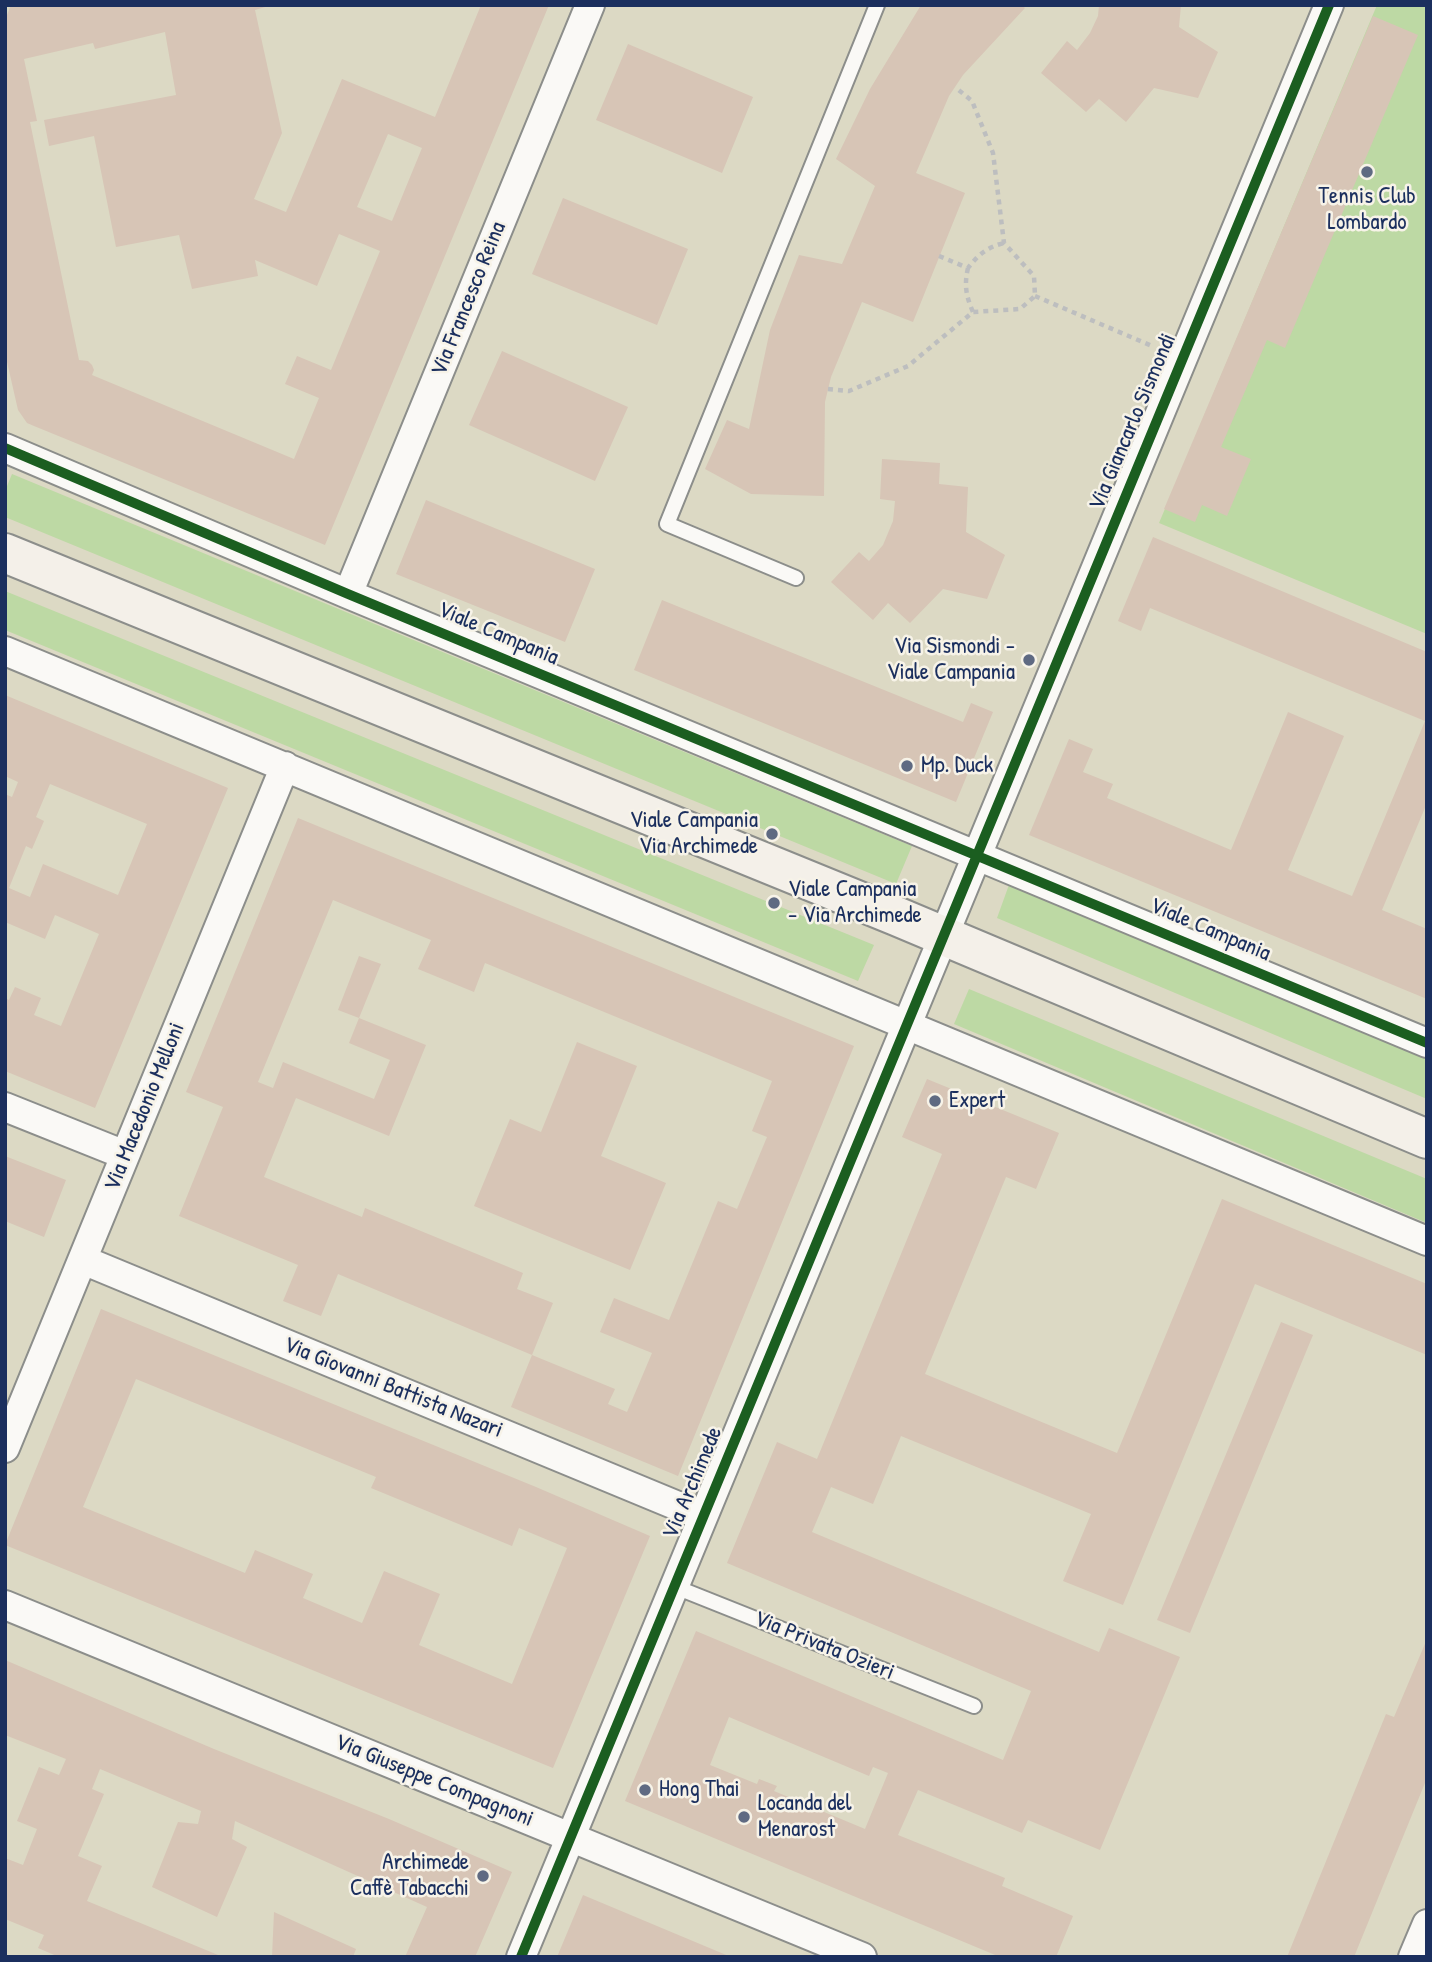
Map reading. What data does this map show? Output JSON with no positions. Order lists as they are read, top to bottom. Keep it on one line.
{"streets":{"street":["Via Francesco Reina","Via Giancarlo Sismondi","Viale Campania","Via Macedonio Melloni","Via Giovanni Battista Nazari","Via Archimede","Via Giuseppe Compagnoni"],"lane":["Via Privata Ozieri"]},"crossings":[["Via Francesco Reina","Viale Campania"],["Via Giancarlo Sismondi","Viale Campania"],["Via Macedonio Melloni","Via Giovanni Battista Nazari"],["Via Giovanni Battista Nazari","Via Archimede"],["Via Archimede","Via Privata Ozieri"],["Via Archimede","Via Giuseppe Compagnoni"]],"places":["Tennis Club Lombardo","Via Sismondi - Viale Campania","Mp. Duck","Viale Campania Via Archimede","Viale Campania - Via Archimede","Expert","Hong Thai","Locanda del Menarost","Archimede Caffè Tabacchi"]}
